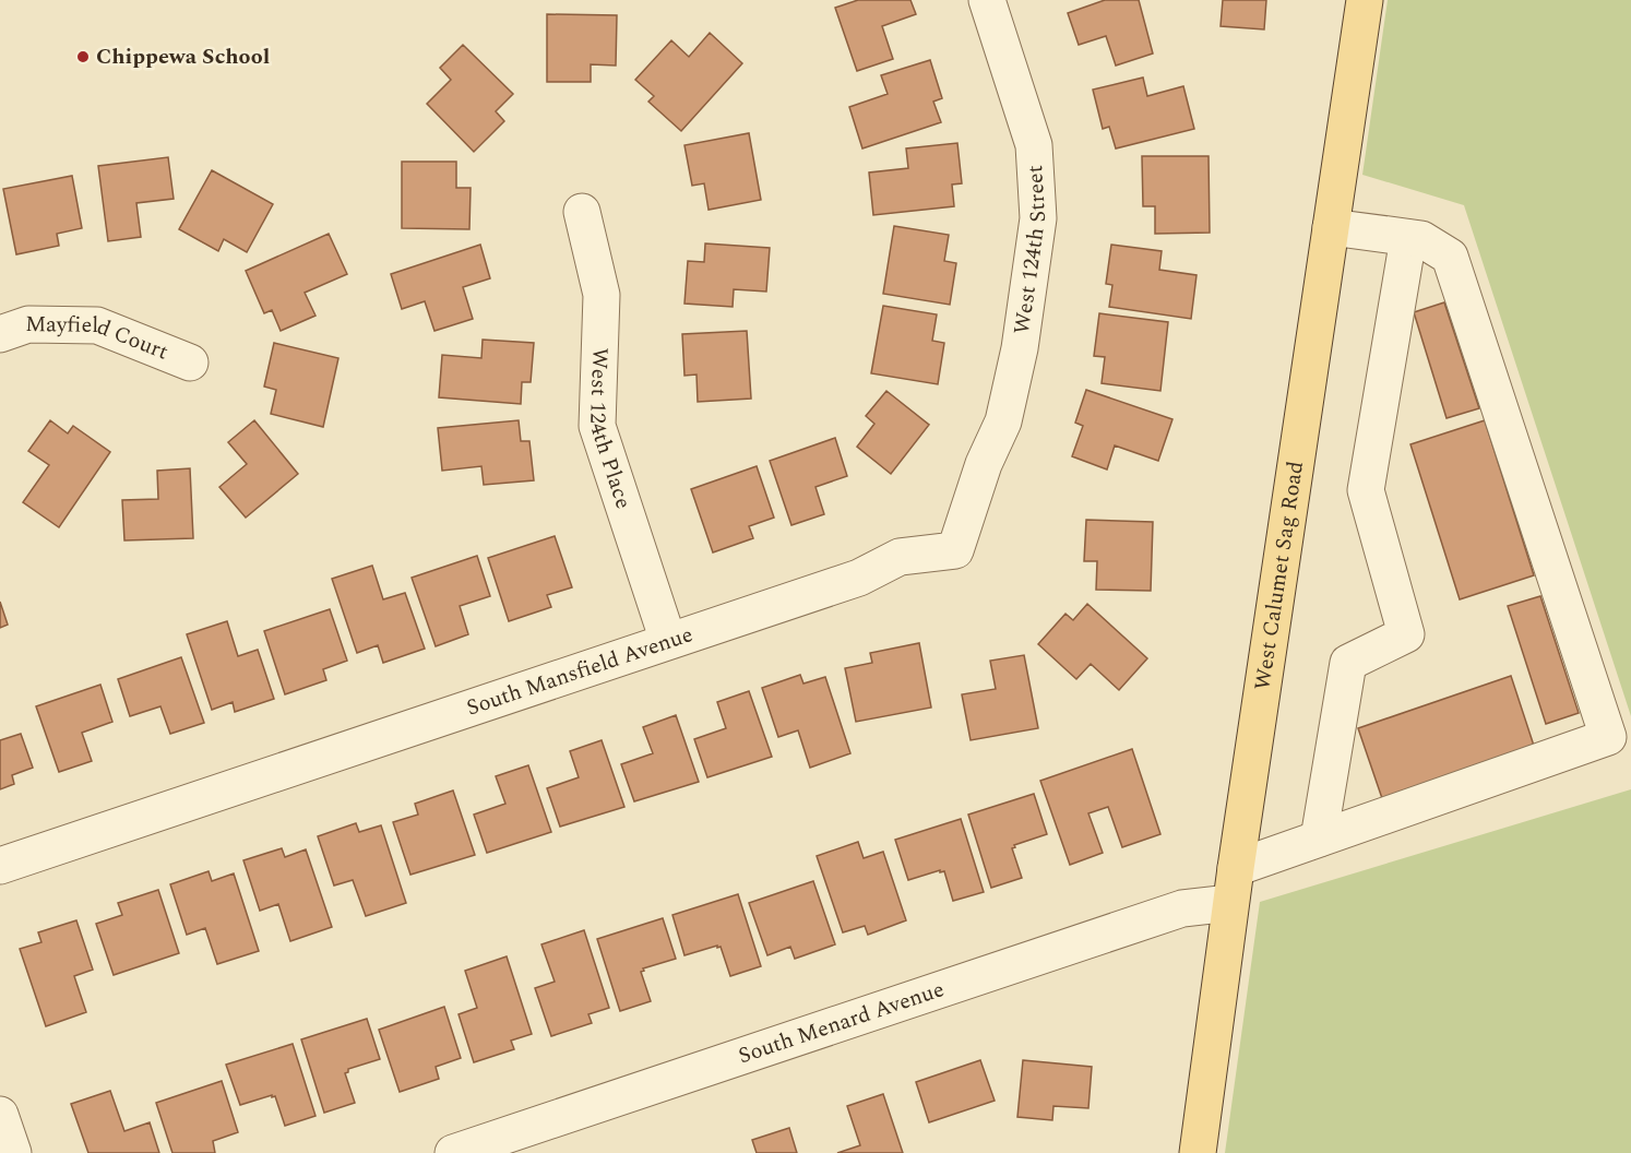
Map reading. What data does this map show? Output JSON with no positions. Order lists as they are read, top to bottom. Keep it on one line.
{"streets":{"main road":["West Calumet Sag Road"],"street":["West 124th Street","Mayfield Court","West 124th Place","South Mansfield Avenue","South Menard Avenue"]},"crossings":[["West 124th Street","South Mansfield Avenue"],["West 124th Place","South Mansfield Avenue"],["West Calumet Sag Road","South Menard Avenue"]],"places":["Chippewa School"]}
